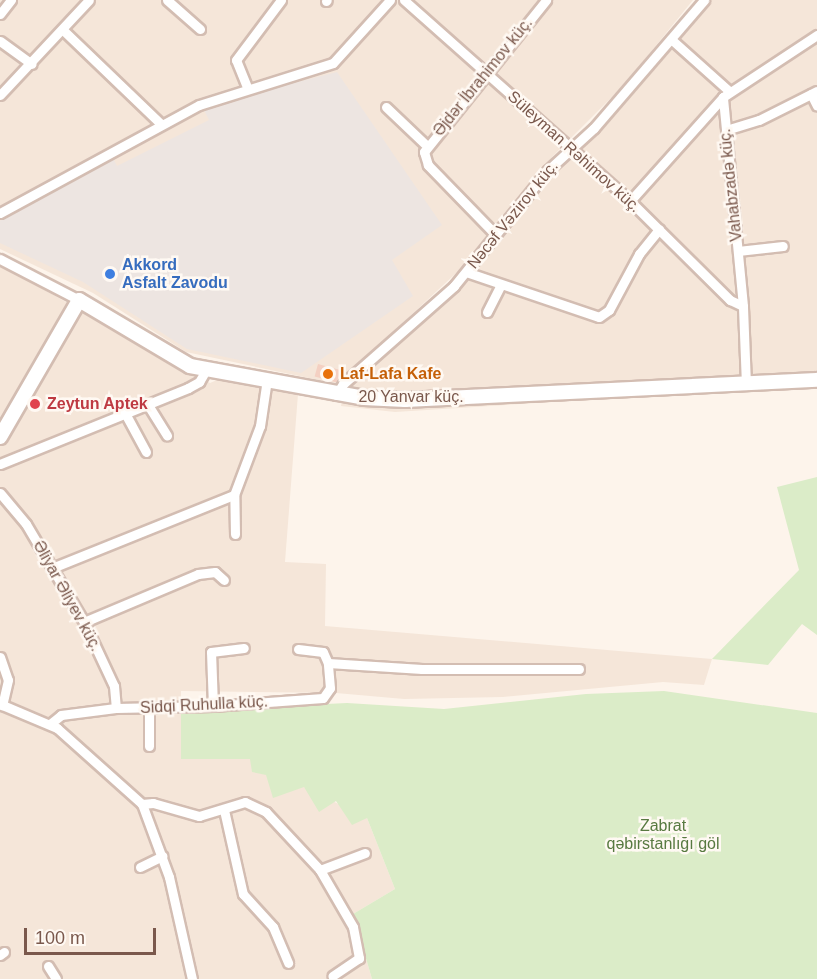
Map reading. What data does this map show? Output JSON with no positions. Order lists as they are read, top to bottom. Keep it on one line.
{"streets":{"street":["Əjdər İbrahimov küç.","Süleyman Rəhimov küç.","Vahabzadə küç.","Nəcəf Vəzirov küç.","20 Yanvar küç.","Əliyar Əliyev küç.","Sidqi Ruhulla küç."]},"crossings":[["Əjdər İbrahimov küç.","Süleyman Rəhimov küç."],["Əjdər İbrahimov küç.","Nəcəf Vəzirov küç."],["Süleyman Rəhimov küç.","Vahabzadə küç."],["Süleyman Rəhimov küç.","Nəcəf Vəzirov küç."],["Vahabzadə küç.","20 Yanvar küç."],["Nəcəf Vəzirov küç.","20 Yanvar küç."],["Əliyar Əliyev küç.","Sidqi Ruhulla küç."]],"parks":["Zabrat qəbirstanlığı göl"],"places":["Akkord Asfalt Zavodu","Laf-Lafa Kafe","Zeytun Aptek"],"scale_bar":"100 m"}
